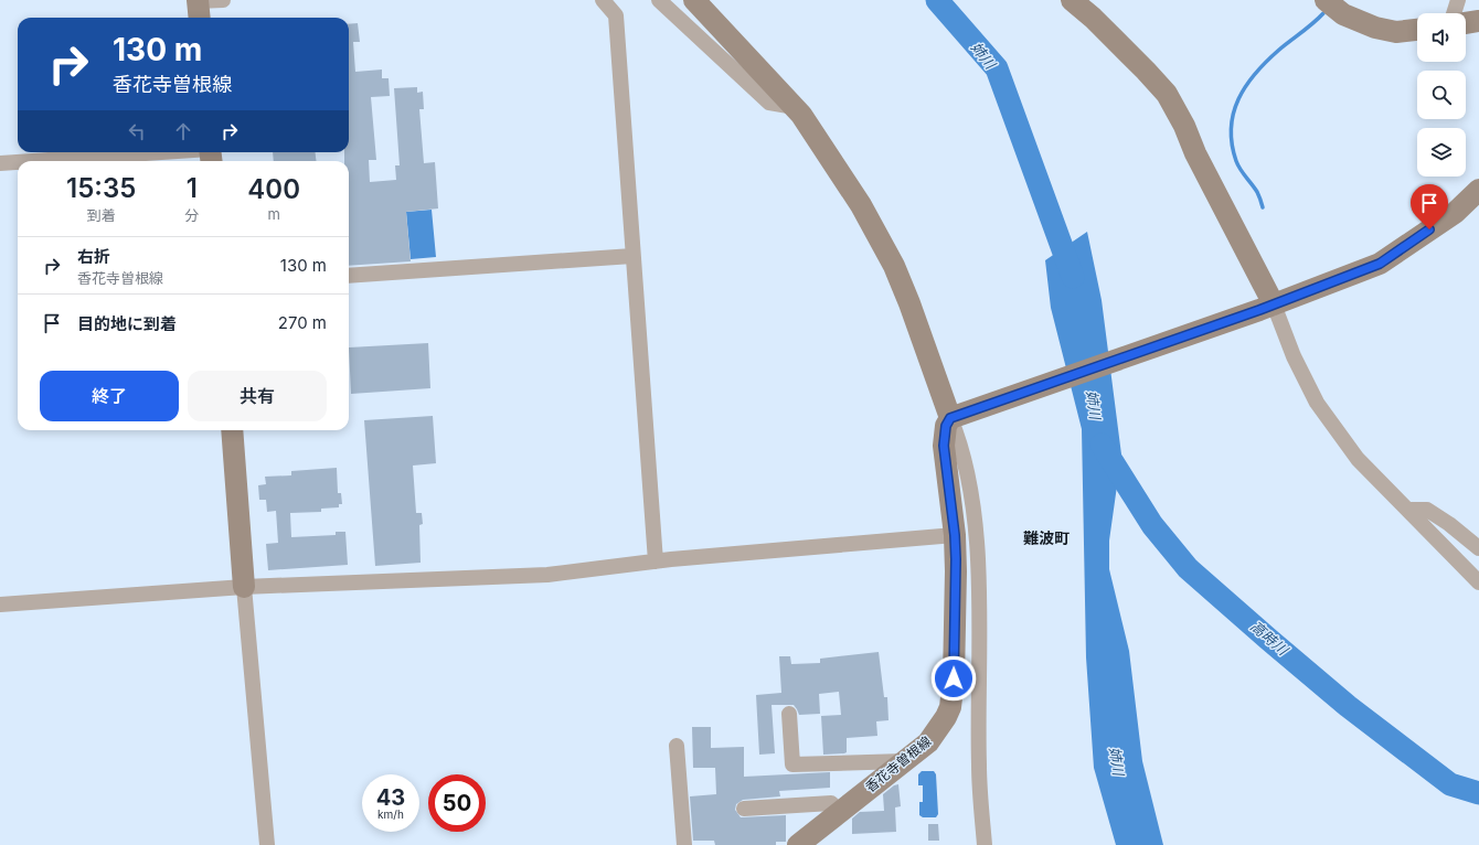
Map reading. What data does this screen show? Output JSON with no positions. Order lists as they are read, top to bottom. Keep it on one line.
{"streets":{"main road":["香花寺曽根線"]},"districts":["難波町"],"water":["姉川","高時川"],"page":{"turn":["130 m","香花寺曽根線"],"eta":["15:35","到着","1","分","400","m"],"list":[{"name":"右折","note":"香花寺曽根線","value":"130 m"},{"name":"目的地に到着","value":"270 m"}],"buttons":["終了","共有"],"speed":"43 km/h","limit":"50"}}
